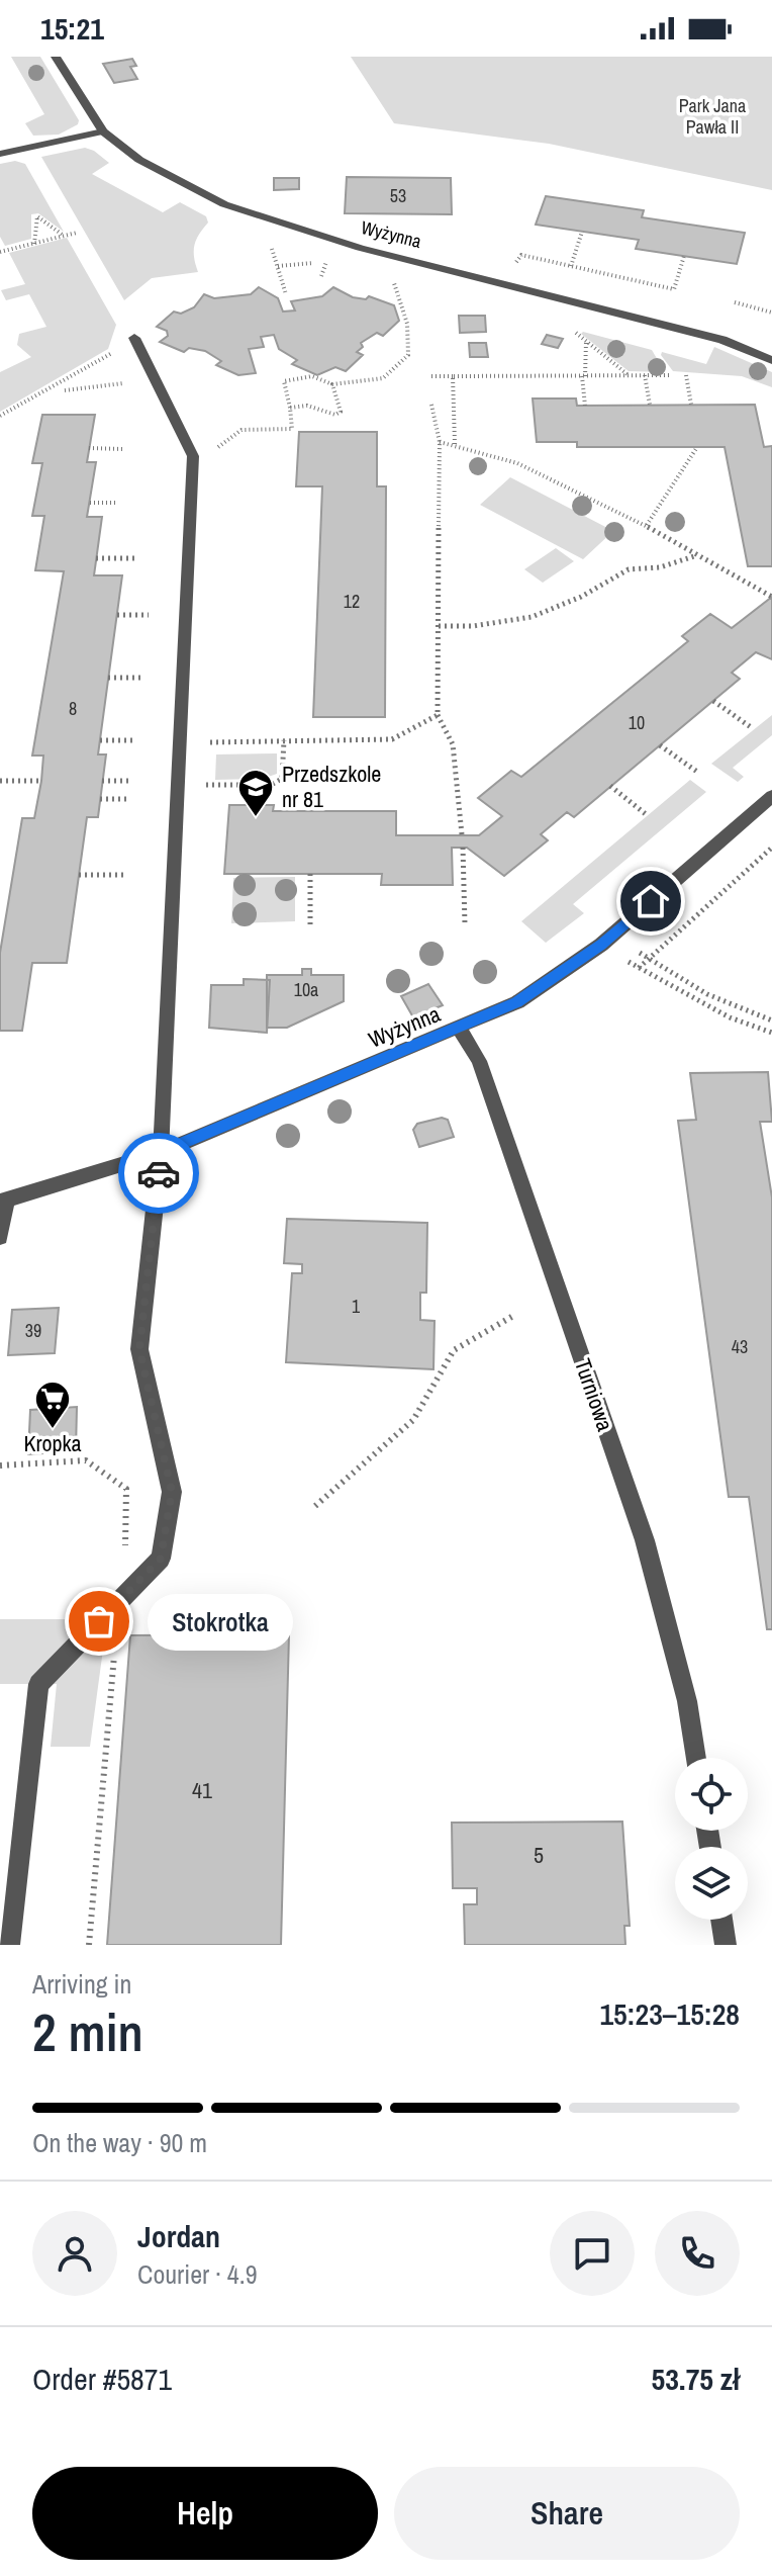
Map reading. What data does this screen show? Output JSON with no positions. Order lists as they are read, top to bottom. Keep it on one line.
{"streets":{"street":["Wyżynna","Turniowa"]},"crossings":[["Wyżynna","Turniowa"]],"parks":["Park Jana Pawła II"],"places":{"school or university":["Przedszkole nr 81"],"supermarket":["Kropka"],"other":["Stokrotka"]},"house_numbers":["53","12","8","10","10a","1","39","43","41","5"],"page":{"status":"15:21","bubble":"Stokrotka","heading":["2 min","Arriving in","15:23–15:28"],"panel":["Jordan","Courier · 4.9","Order #5871","53.75 zł"],"bar":"On the way · 90 m","buttons":["Help","Share"]}}
